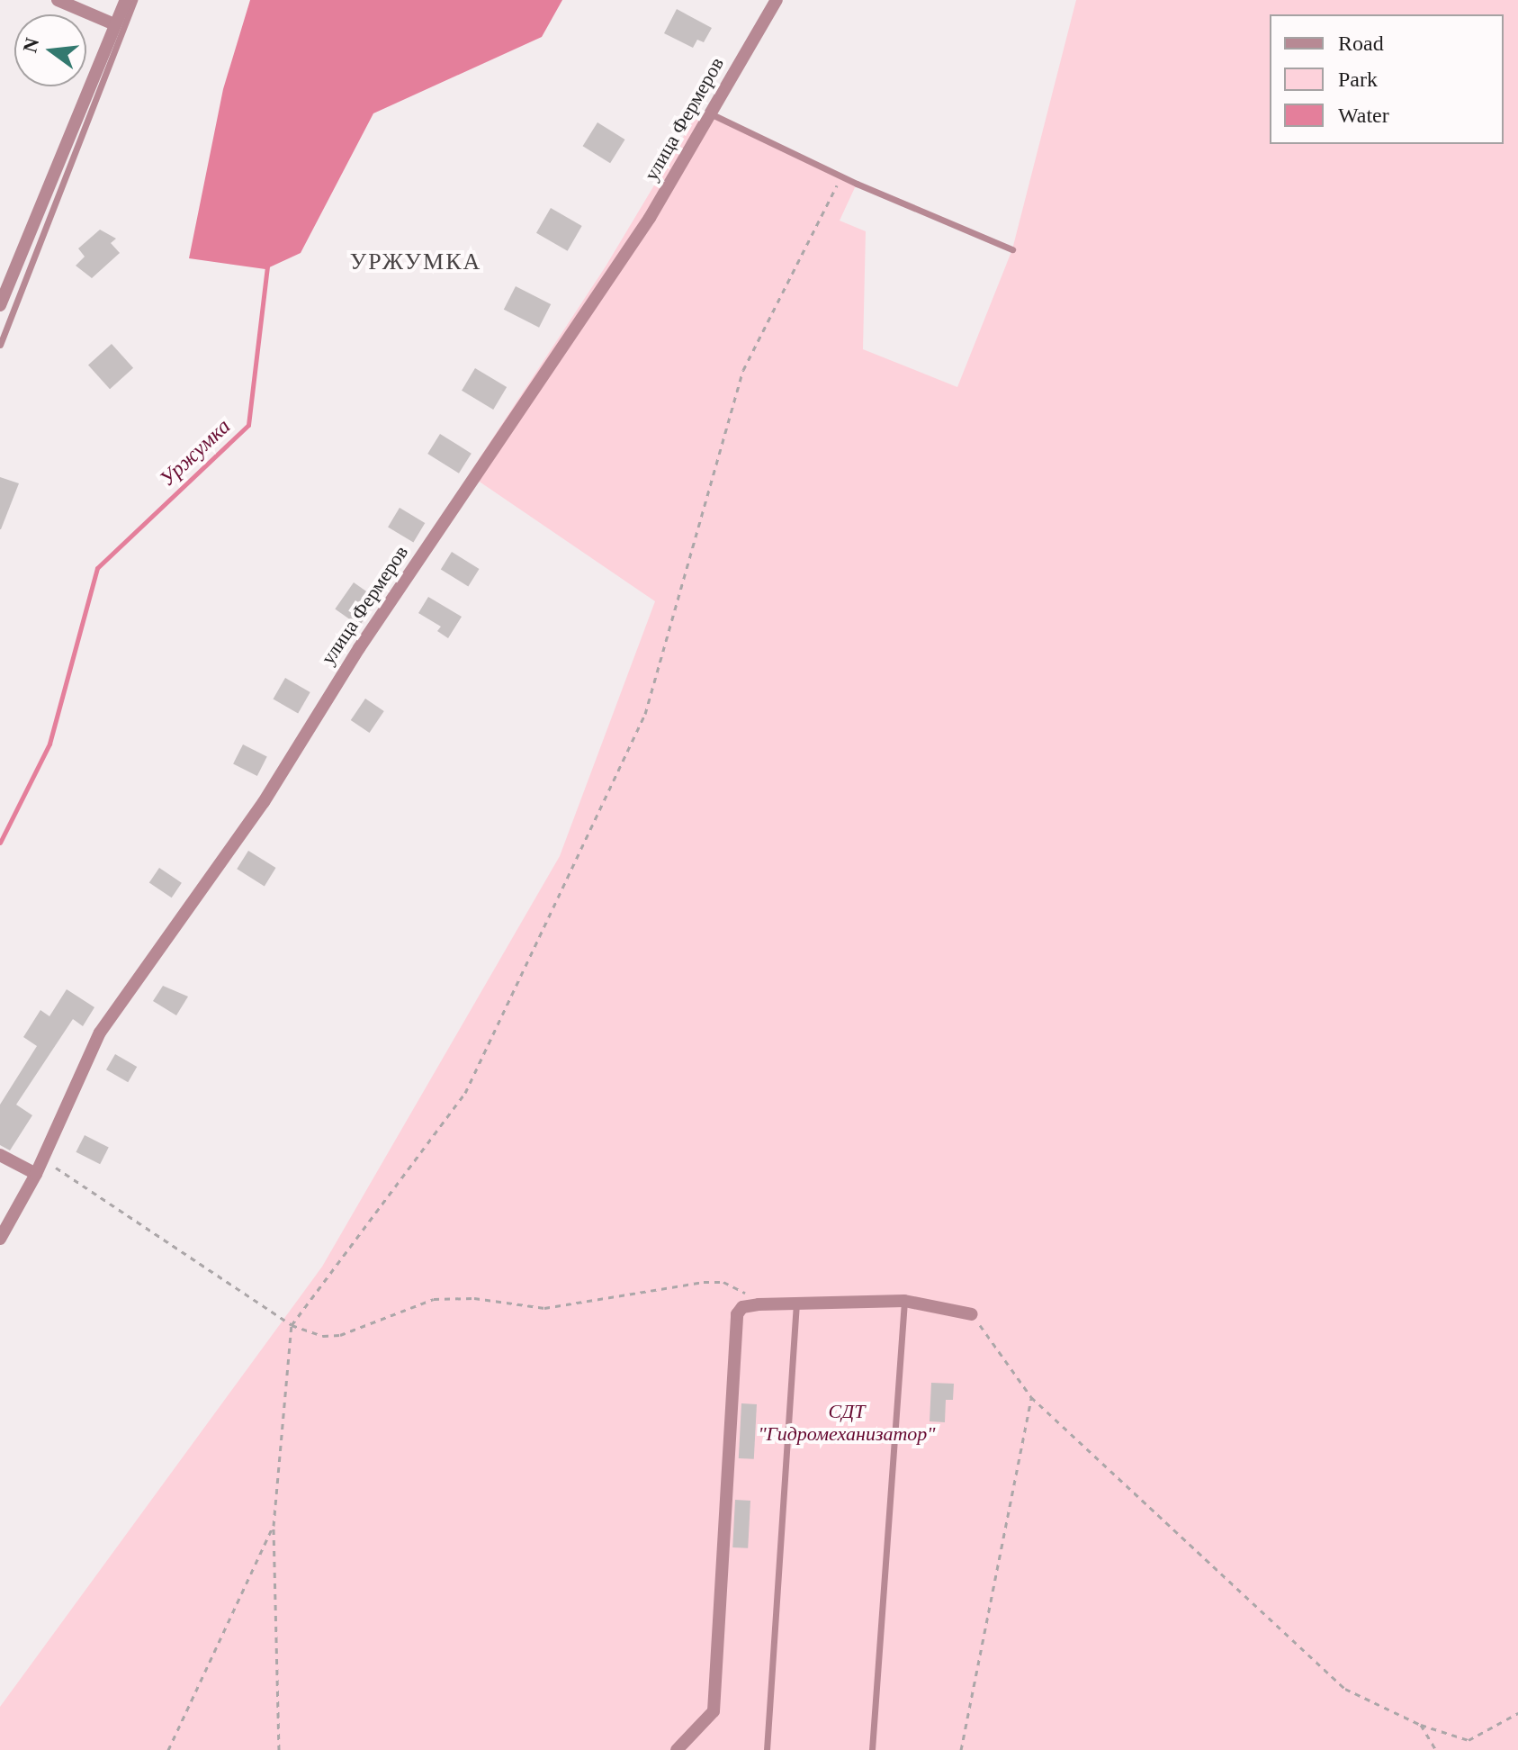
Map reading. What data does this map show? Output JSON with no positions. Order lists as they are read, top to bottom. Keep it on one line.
{"streets":{"street":["улица Фермеров"]},"districts":["УРЖУМКА"],"water":["Уржумка"],"parks":["СДТ \"Гидромеханизатор\""],"legend":["Road","Park","Water"],"north":"left"}
